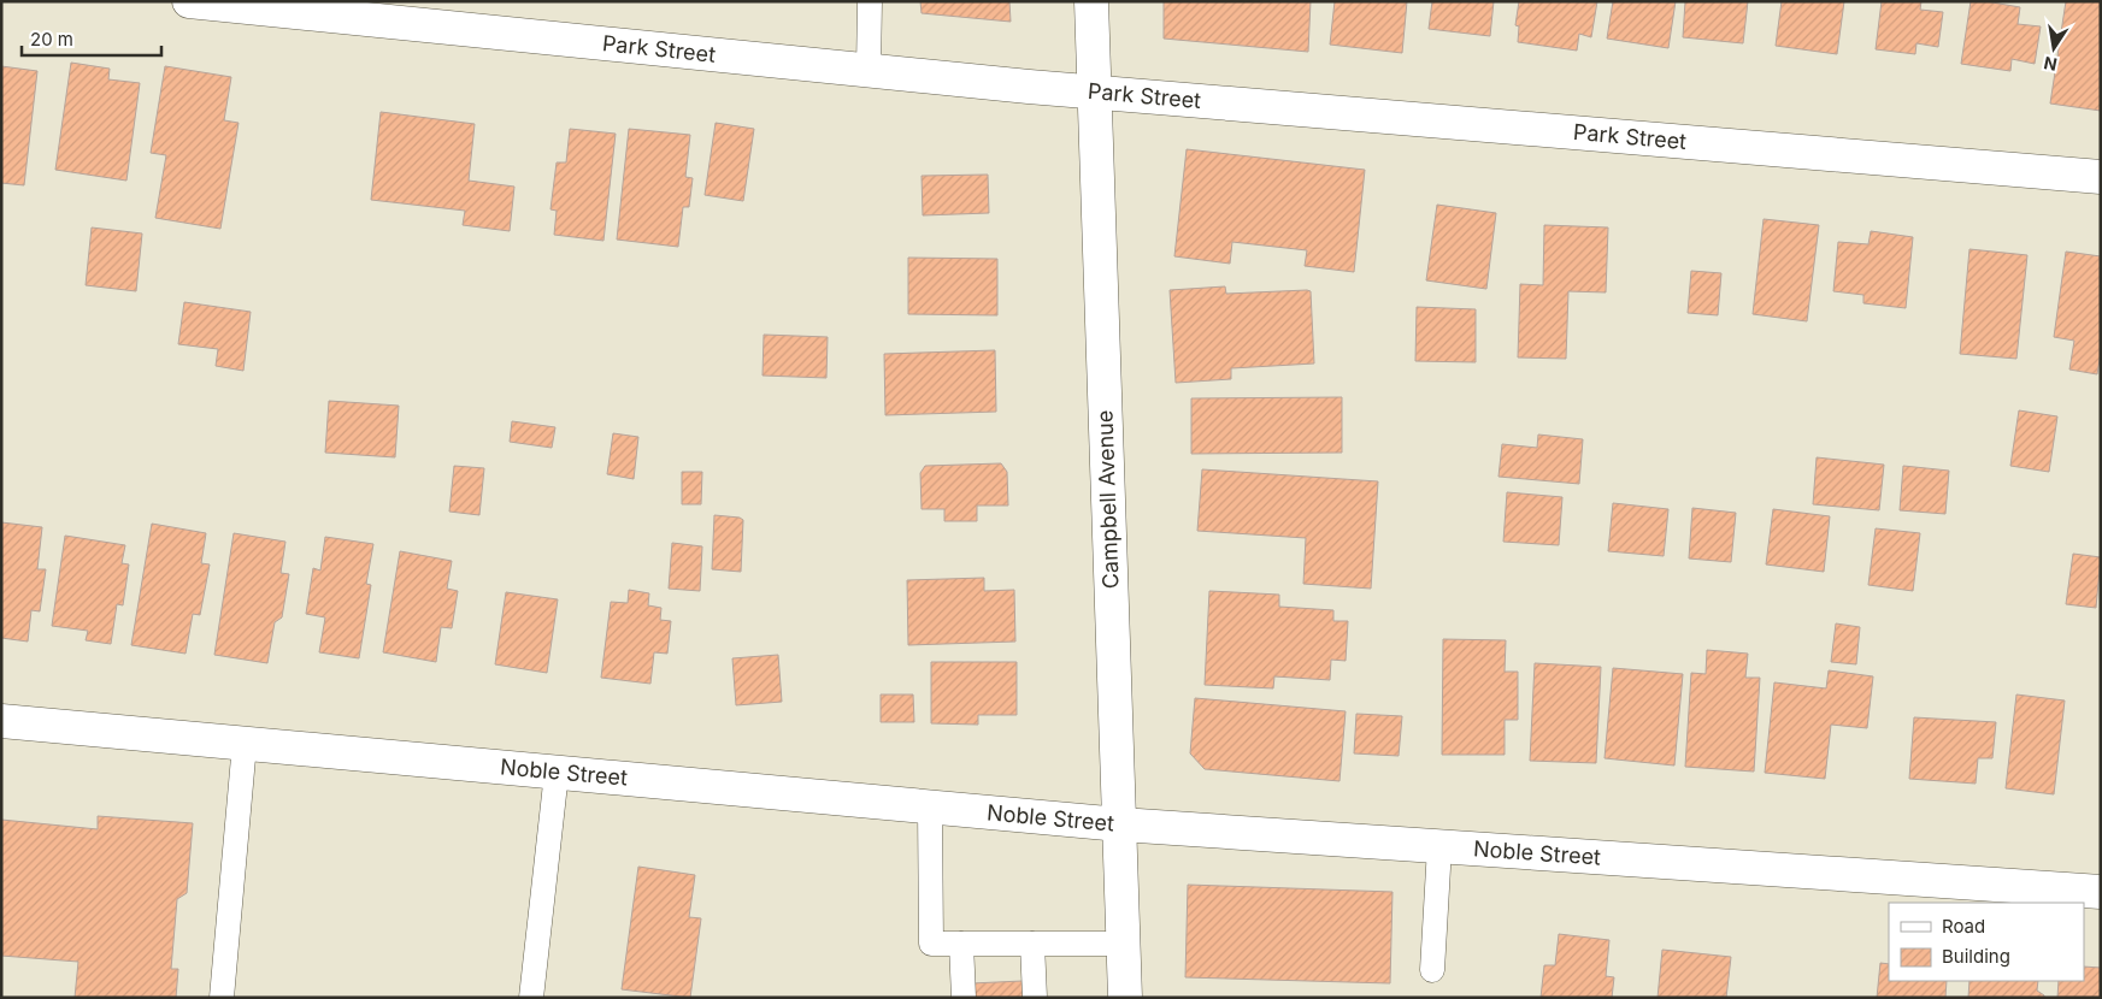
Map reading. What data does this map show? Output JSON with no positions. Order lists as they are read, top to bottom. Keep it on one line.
{"streets":{"street":["Park Street","Campbell Avenue","Noble Street"]},"crossings":[["Park Street","Campbell Avenue"],["Campbell Avenue","Noble Street"]],"legend":["Road","Building"],"scale_bar":"20 m","north":"bottom"}
